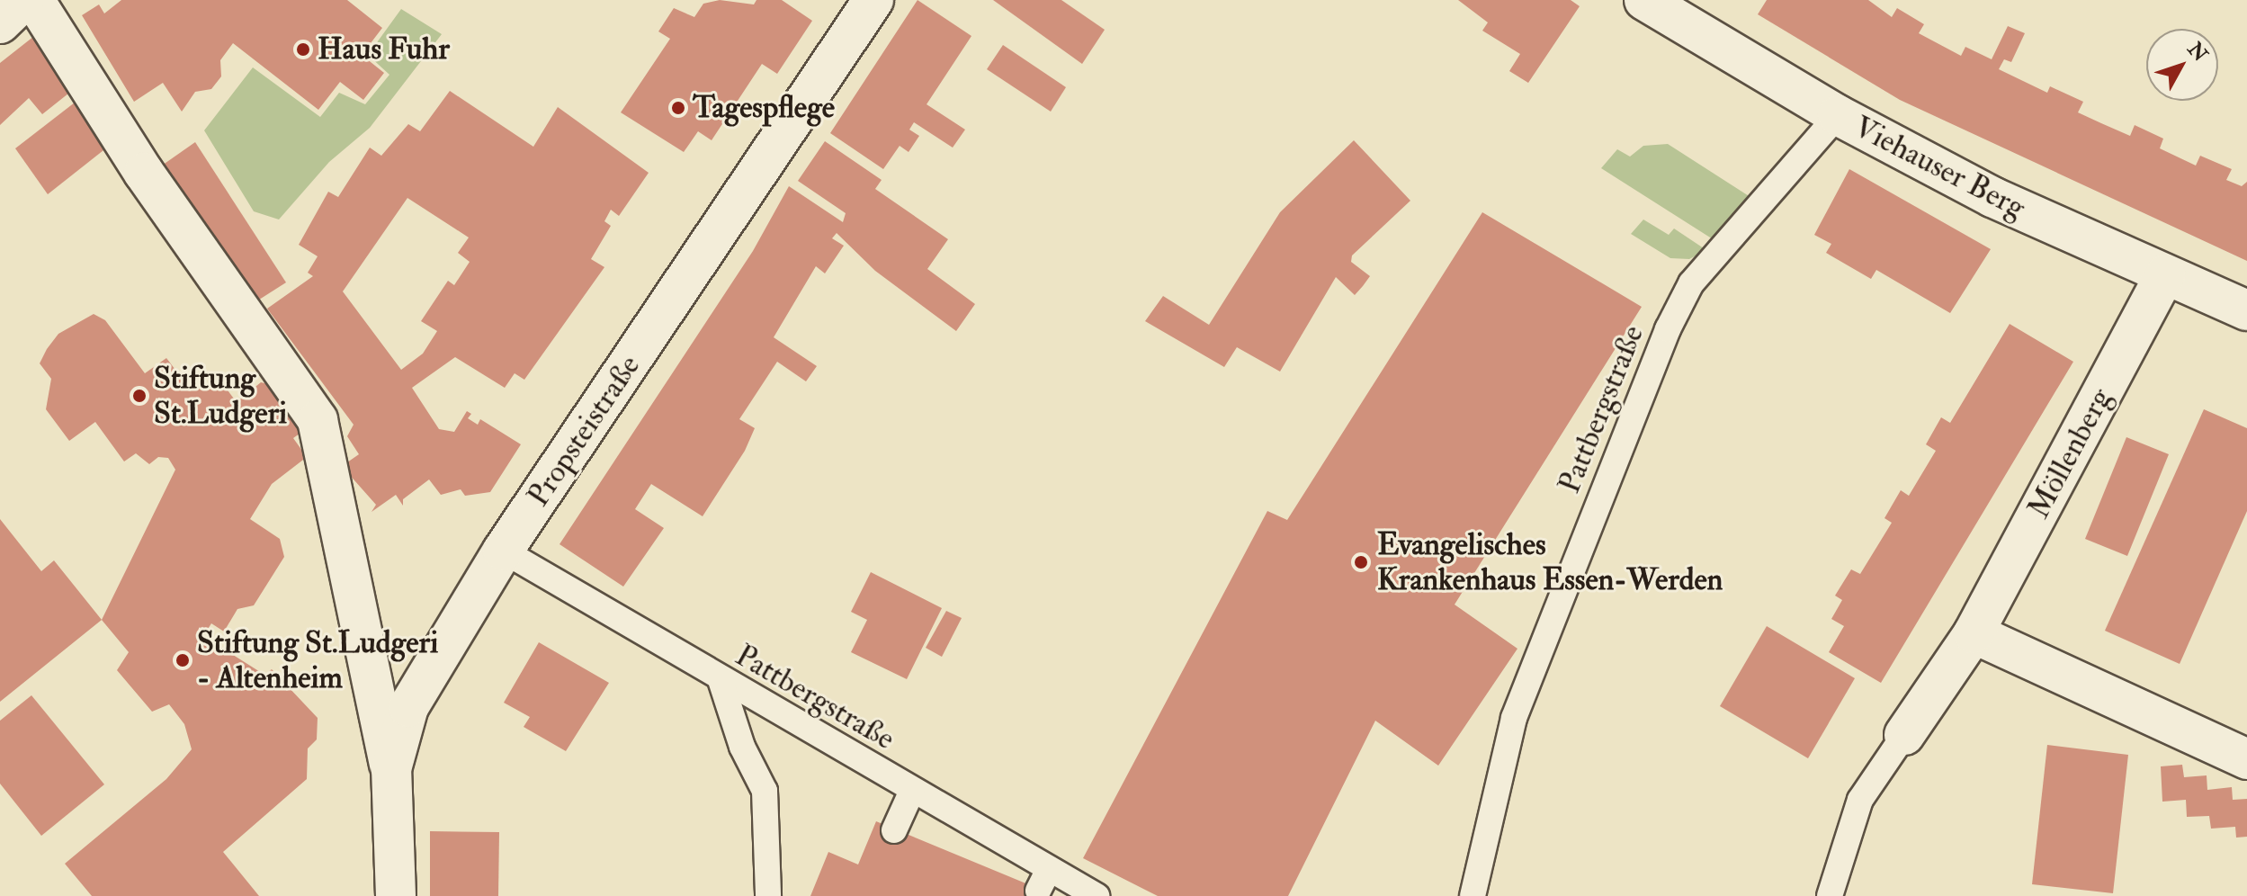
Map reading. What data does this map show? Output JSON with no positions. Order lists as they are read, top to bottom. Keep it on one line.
{"streets":{"street":["Viehauser Berg","Propsteistraße","Möllenberg"],"lane":["Pattbergstraße"]},"crossings":[["Viehauser Berg","Pattbergstraße"],["Viehauser Berg","Möllenberg"],["Pattbergstraße","Propsteistraße"]],"places":["Haus Fuhr","Tagespflege","Stiftung St.Ludgeri","Evangelisches Krankenhaus Essen-Werden","Stiftung St.Ludgeri - Altenheim"],"north":"top right"}
